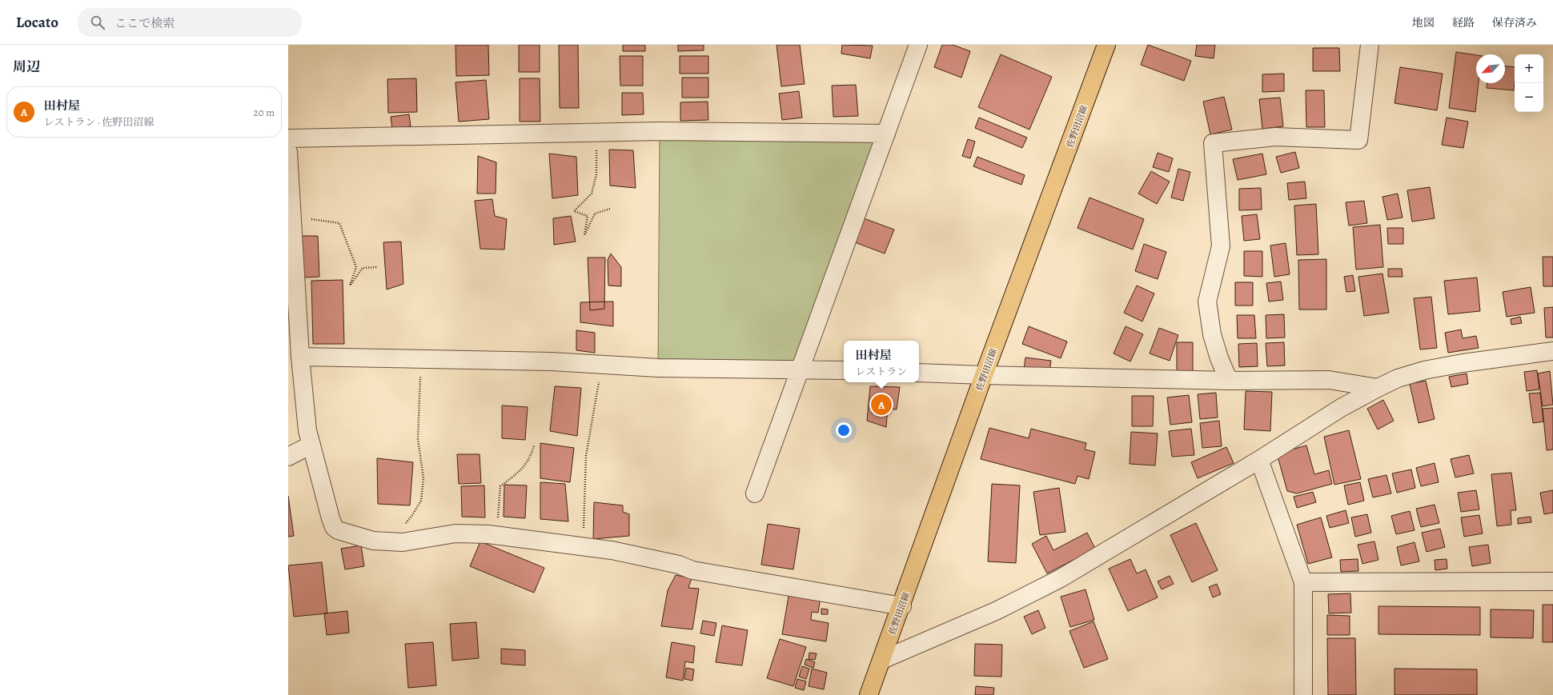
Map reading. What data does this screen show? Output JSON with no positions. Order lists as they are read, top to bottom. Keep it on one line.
{"streets":{"main road":["佐野田沼線"]},"north":"bottom left","page":{"header":"Locato","search":"ここで検索","nav":["地図","経路","保存済み"],"heading":"周辺","map_buttons":["+","−"],"list":[{"mark":"A","name":"田村屋","note":"レストラン · 佐野田沼線","value":"20 m"}],"popup":["田村屋","レストラン"],"pins":"A"}}
